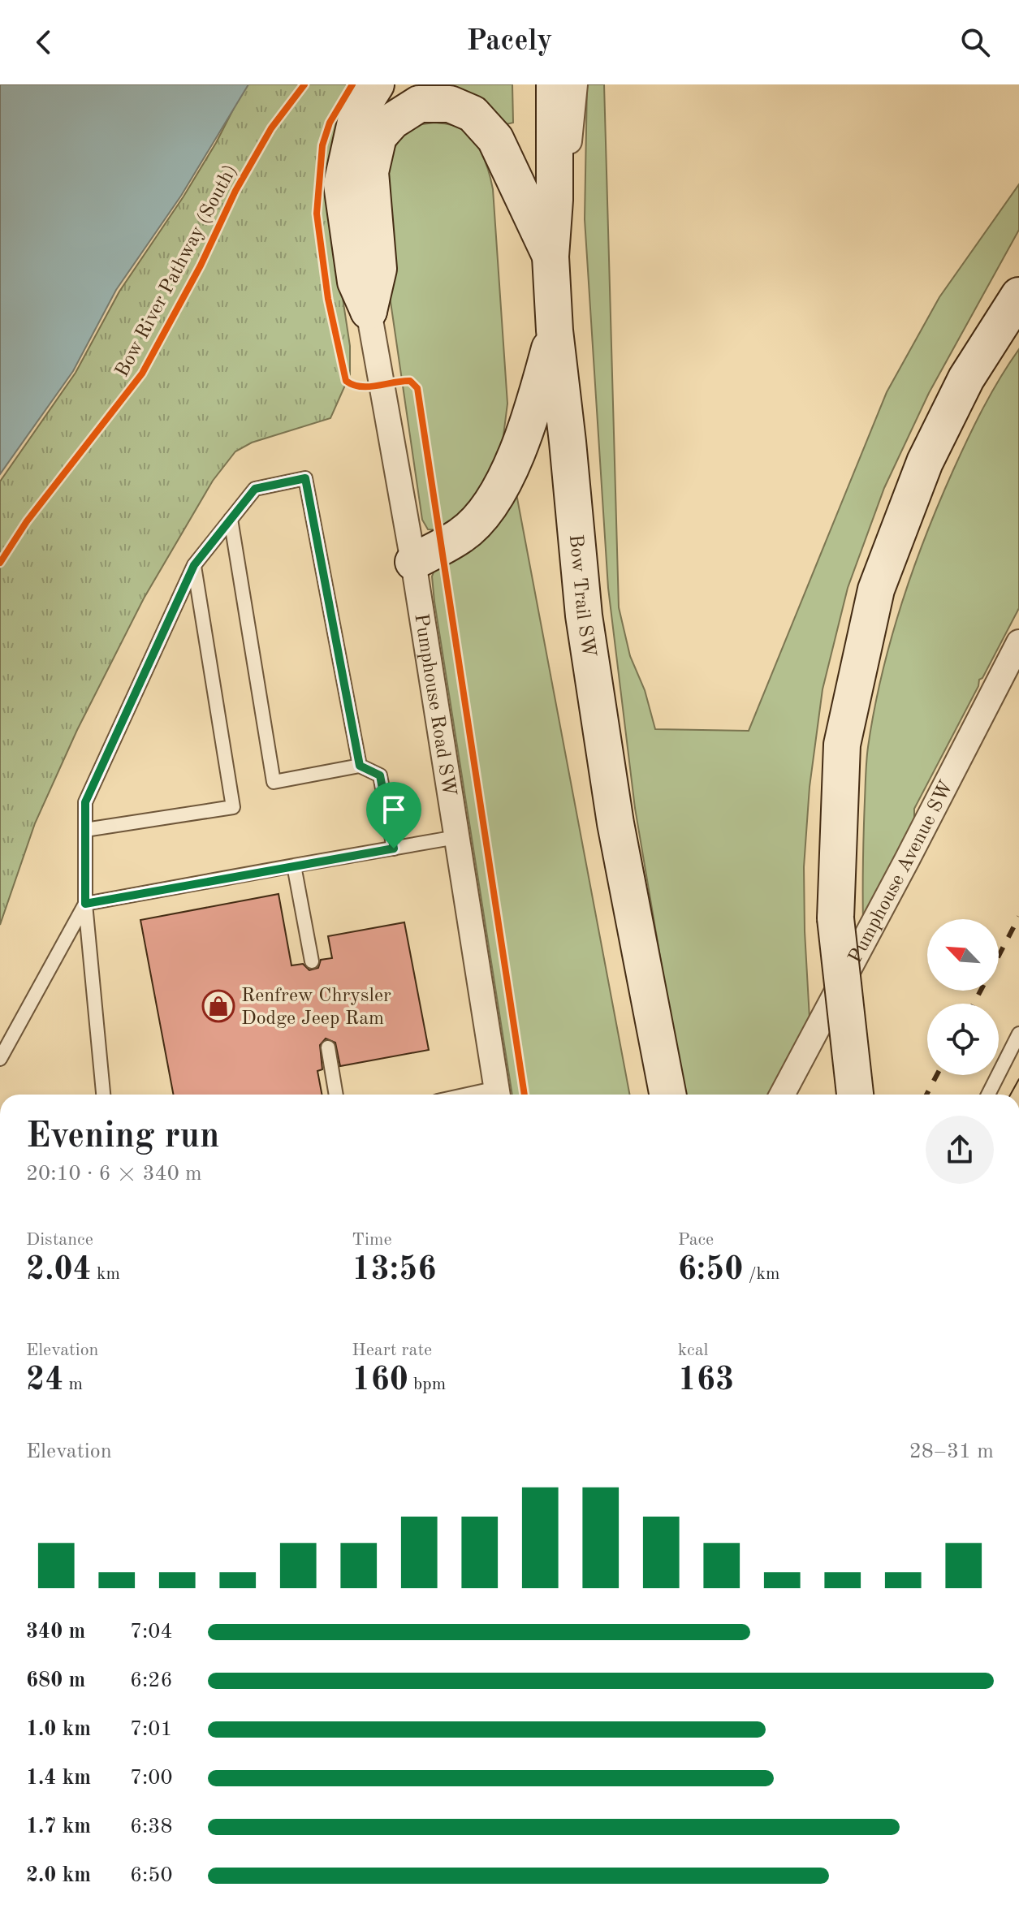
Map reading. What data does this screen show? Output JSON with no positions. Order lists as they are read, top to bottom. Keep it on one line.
{"streets":{"main road":["Bow Trail SW"],"street":["Pumphouse Road SW","Pumphouse Avenue SW"],"cycle path":["Bow River Pathway (South)"]},"places":{"shop":["Renfrew Chrysler Dodge Jeep Ram"]},"north":"top left","page":{"header":"Pacely","heading":["Evening run","20:10 · 6 × 340 m"],"stats":[["Distance","2.04 km"],["Time","13:56"],["Pace","6:50 /km"],["Elevation","24 m"],["Heart rate","160 bpm"],["kcal","163"]],"chart":["Elevation","28–31 m"],"list":[{"name":"340 m","note":"7:04"},{"name":"680 m","note":"6:26"},{"name":"1.0 km","note":"7:01"},{"name":"1.4 km","note":"7:00"},{"name":"1.7 km","note":"6:38"},{"name":"2.0 km","note":"6:50"}]}}
